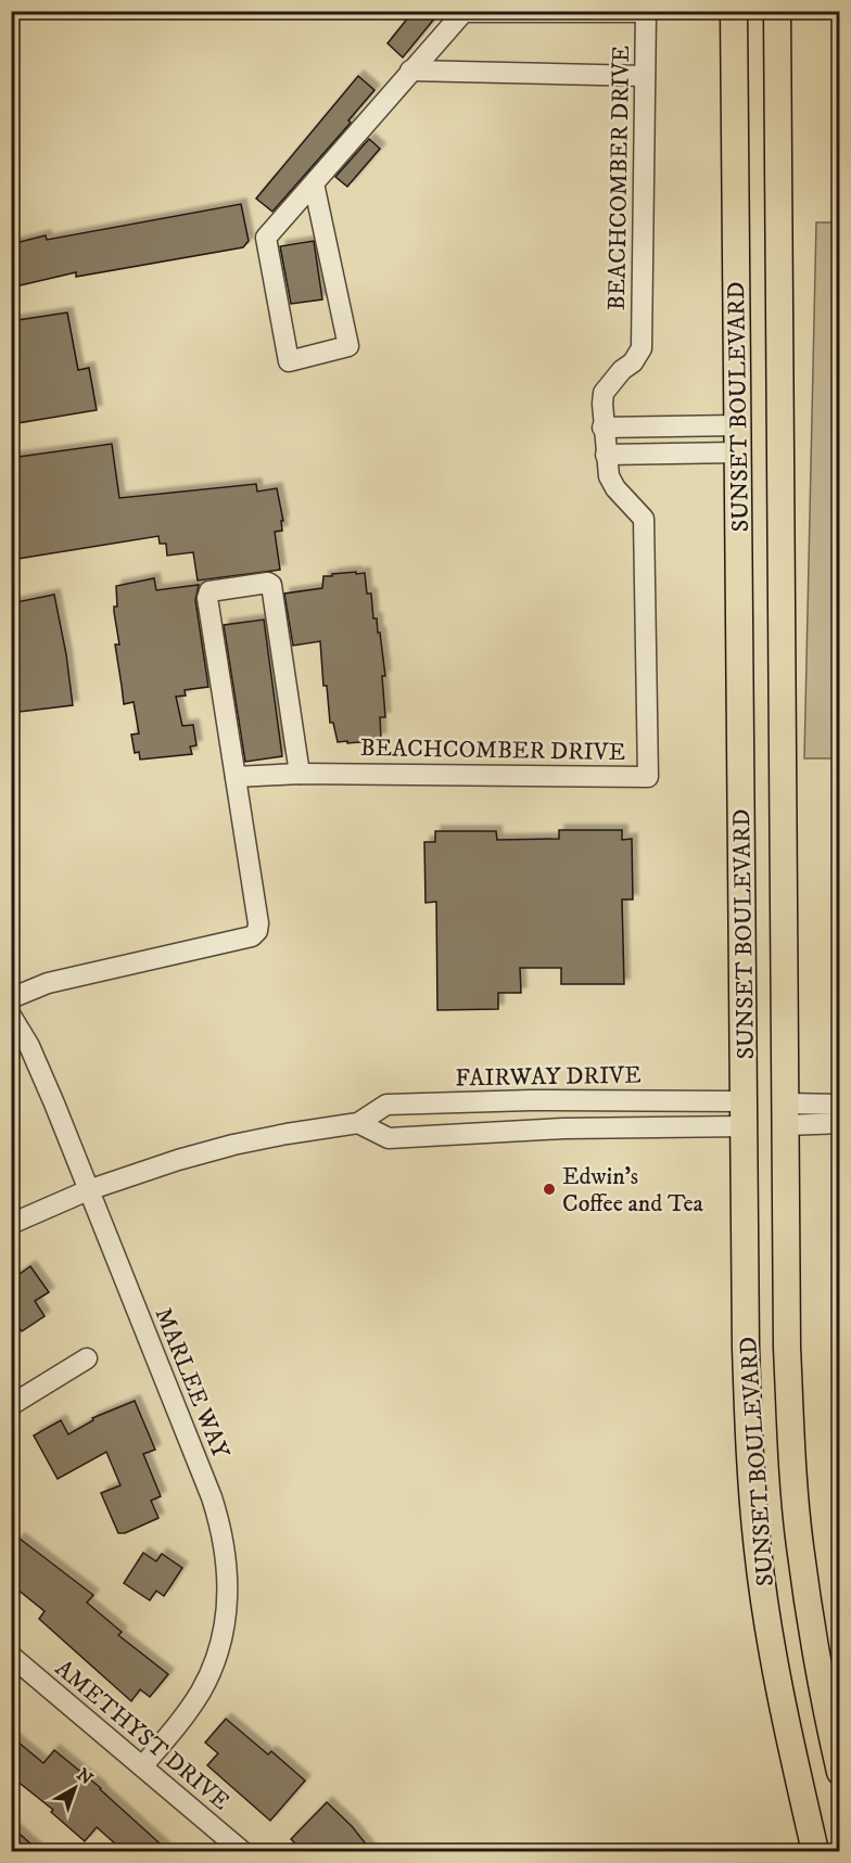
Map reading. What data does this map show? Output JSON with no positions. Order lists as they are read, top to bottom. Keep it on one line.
{"streets":{"main road":["SUNSET BOULEVARD"],"street":["BEACHCOMBER DRIVE","FAIRWAY DRIVE","MARLEE WAY","AMETHYST DRIVE"]},"crossings":[["SUNSET BOULEVARD","FAIRWAY DRIVE"],["FAIRWAY DRIVE","MARLEE WAY"],["MARLEE WAY","AMETHYST DRIVE"]],"places":["Edwin's Coffee and Tea"],"north":"top right"}
